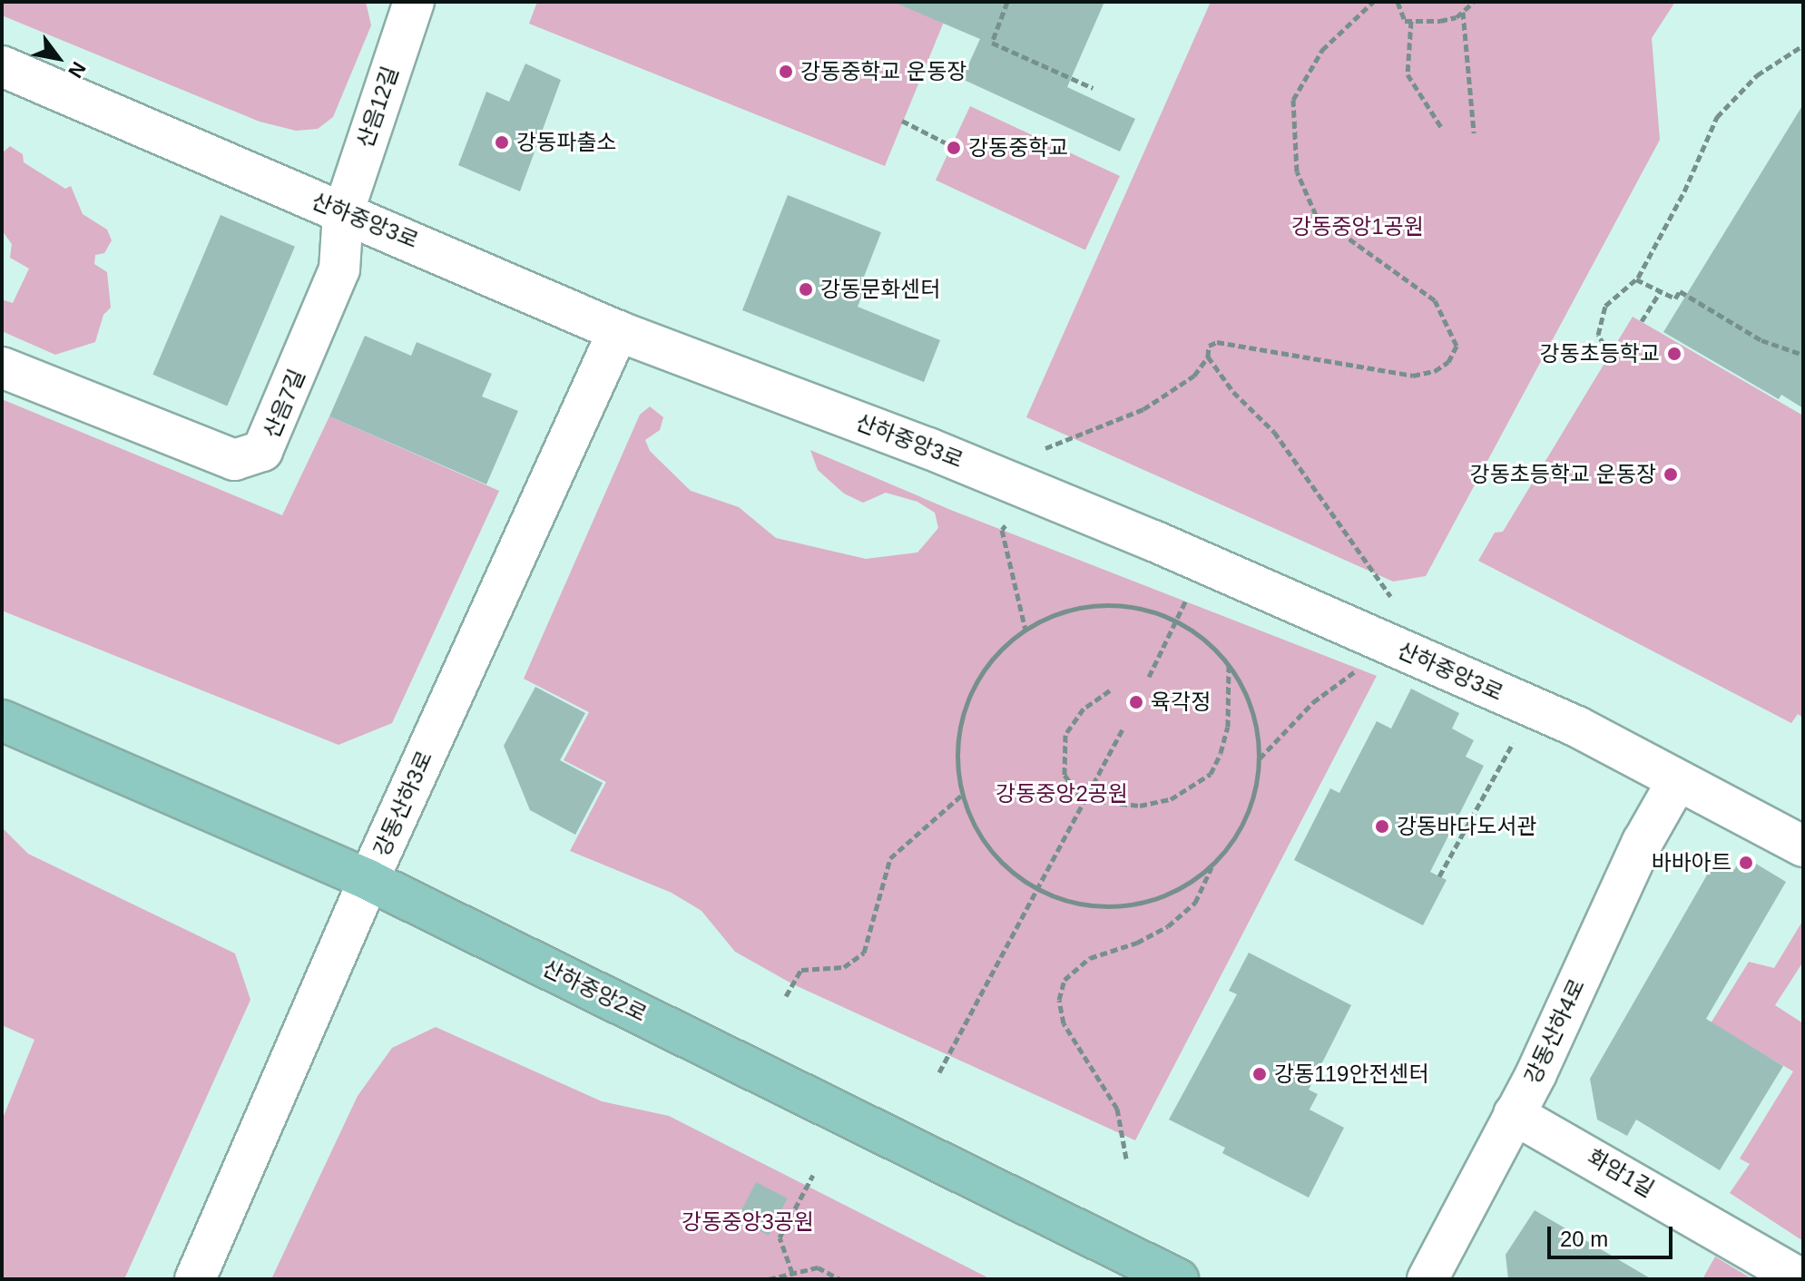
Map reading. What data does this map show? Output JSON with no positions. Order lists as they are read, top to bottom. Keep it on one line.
{"streets":{"main road":["산하중앙2로"],"street":["산음12길","산하중앙3로","산음7길","강동산하3로","강동산하4로","화암1길"]},"crossings":[["산음12길","산하중앙3로"],["산음12길","산음7길"],["산하중앙3로","산음7길"],["산하중앙3로","강동산하3로"],["산하중앙3로","강동산하4로"],["강동산하3로","산하중앙2로"],["강동산하4로","화암1길"]],"parks":["강동중앙1공원","강동중앙2공원","강동중앙3공원"],"places":["강동중학교 운동장","강동파출소","강동중학교","강동문화센터","강동초등학교","강동초등학교 운동장","육각정","강동바다도서관","바바아트","강동119안전센터"],"scale_bar":"20 m","north":"bottom right"}
